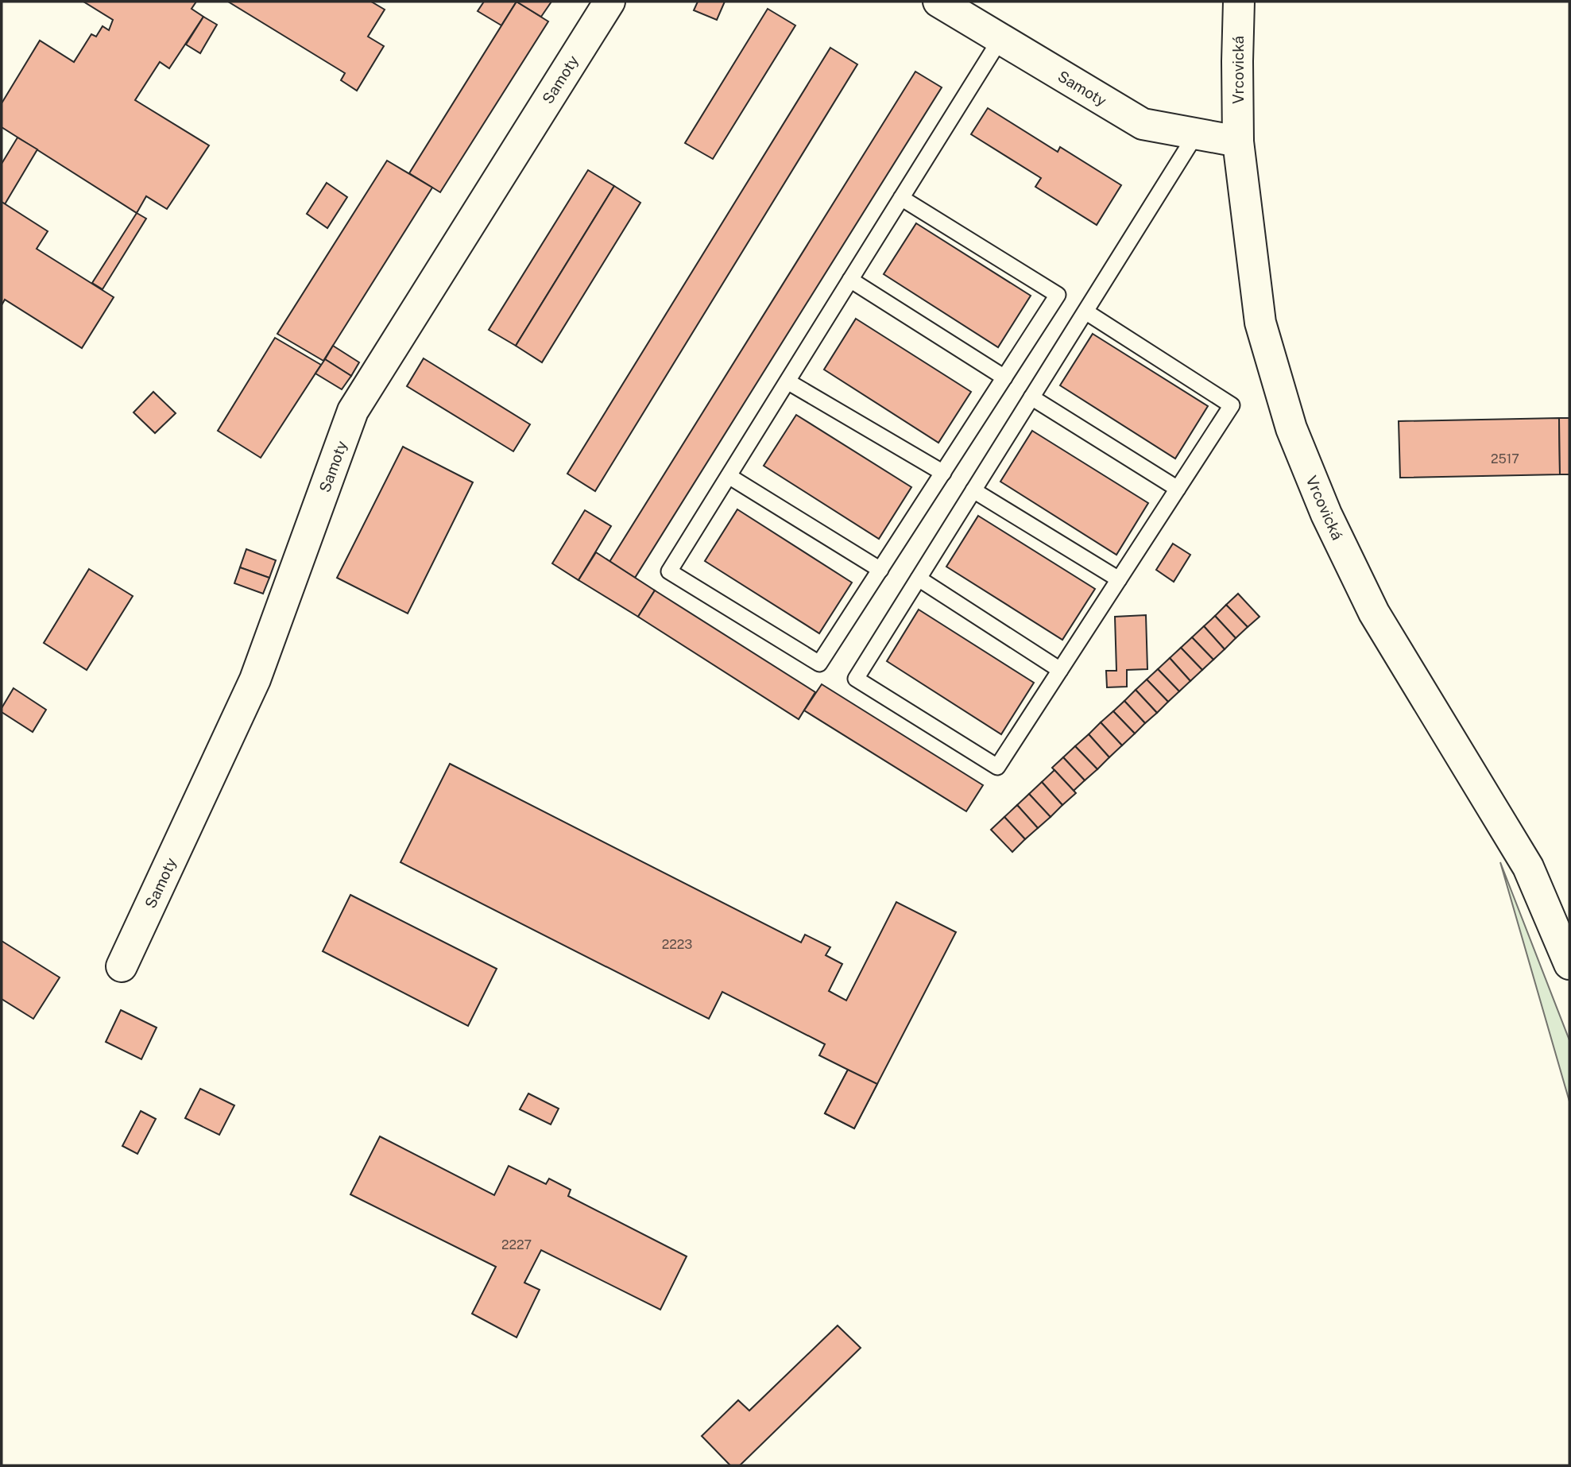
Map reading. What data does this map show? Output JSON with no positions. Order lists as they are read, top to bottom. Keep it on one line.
{"streets":{"street":["Vrcovická","Samoty"]},"crossings":[["Vrcovická","Samoty"]],"house_numbers":["2517","2223","2227"]}
